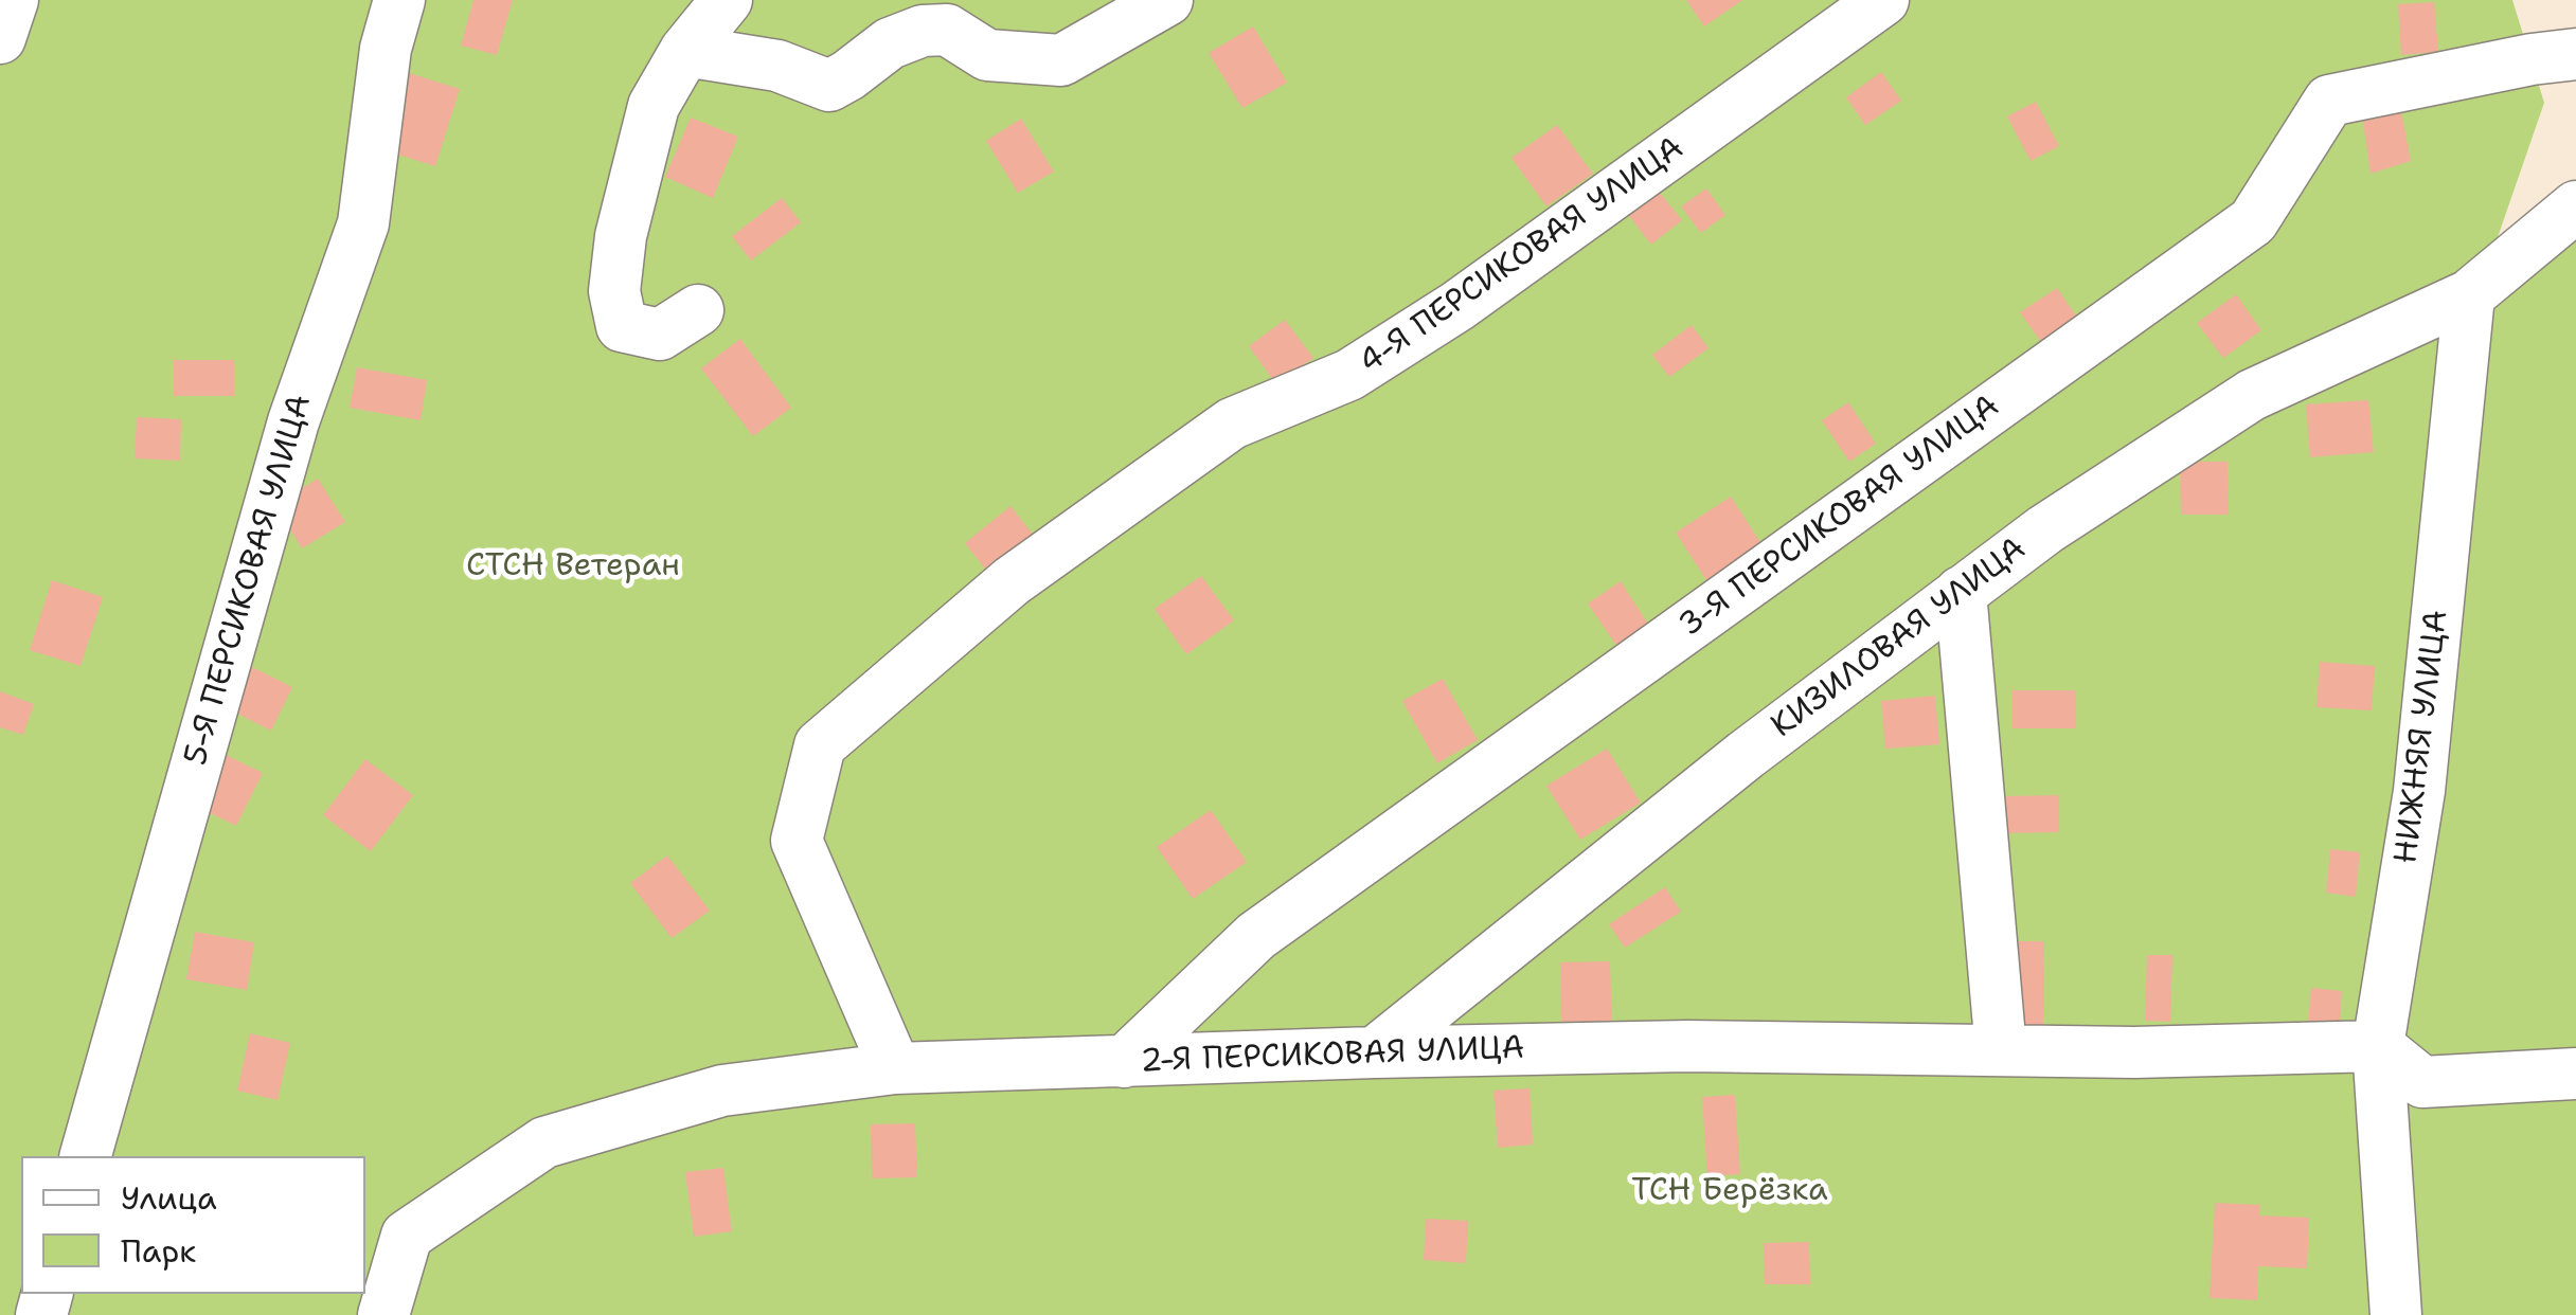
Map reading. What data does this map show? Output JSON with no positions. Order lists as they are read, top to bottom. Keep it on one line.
{"streets":{"lane":["4-Я ПЕРСИКОВАЯ УЛИЦА","3-Я ПЕРСИКОВАЯ УЛИЦА","5-Я ПЕРСИКОВАЯ УЛИЦА","КИЗИЛОВАЯ УЛИЦА","НИЖНЯЯ УЛИЦА","2-Я ПЕРСИКОВАЯ УЛИЦА"]},"crossings":[["4-Я ПЕРСИКОВАЯ УЛИЦА","2-Я ПЕРСИКОВАЯ УЛИЦА"],["3-Я ПЕРСИКОВАЯ УЛИЦА","2-Я ПЕРСИКОВАЯ УЛИЦА"],["КИЗИЛОВАЯ УЛИЦА","НИЖНЯЯ УЛИЦА"],["КИЗИЛОВАЯ УЛИЦА","2-Я ПЕРСИКОВАЯ УЛИЦА"],["НИЖНЯЯ УЛИЦА","2-Я ПЕРСИКОВАЯ УЛИЦА"]],"parks":["СТСН Ветеран","ТСН Берёзка"],"legend":["Улица","Парк"]}
